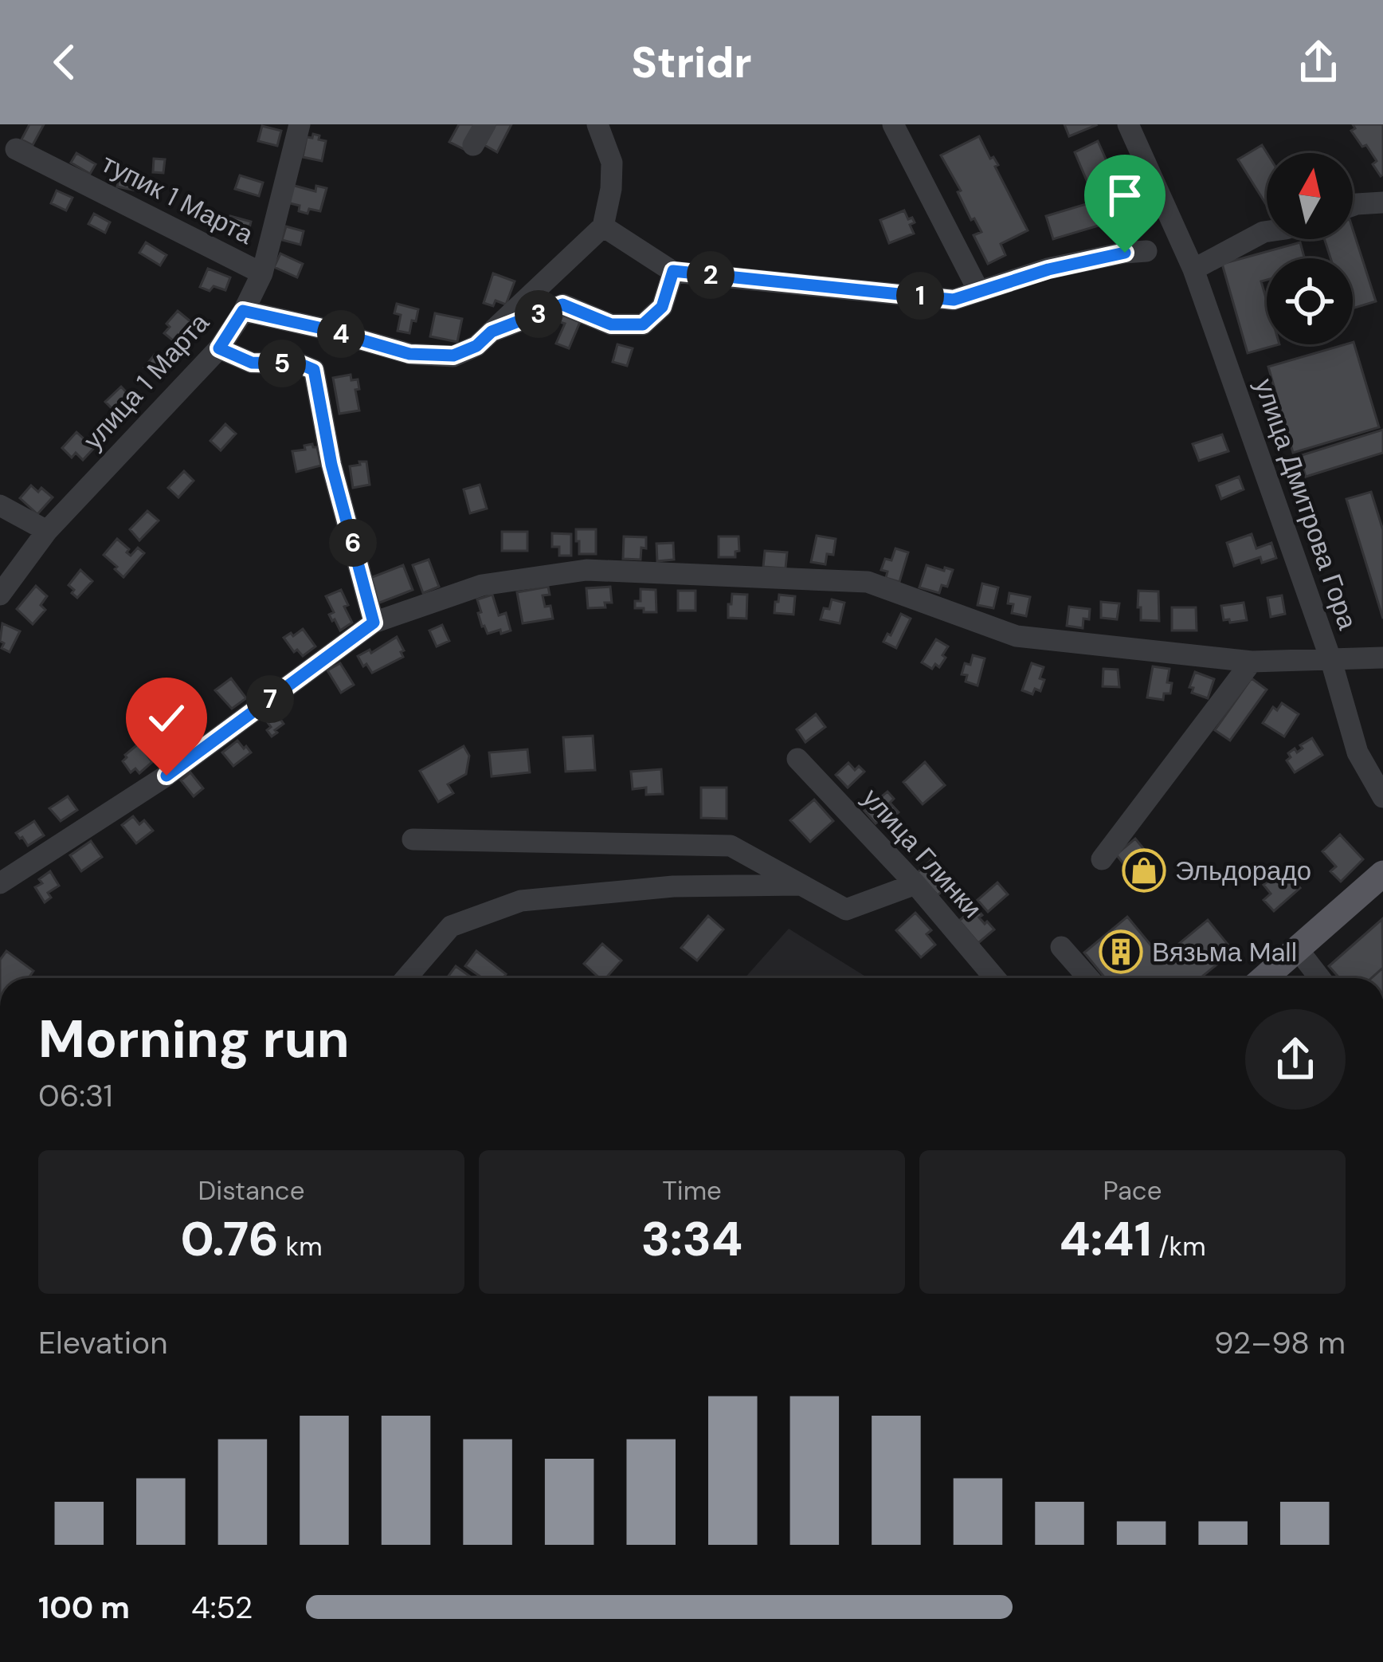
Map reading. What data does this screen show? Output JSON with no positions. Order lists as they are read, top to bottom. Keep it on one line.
{"streets":{"street":["тупик 1 Марта","улица 1 Марта","улица Дмитрова Гора","улица Глинки"]},"crossings":[["тупик 1 Марта","улица 1 Марта"]],"places":{"shop":["Эльдорадо"],"building":["Вязьма Mall"]},"north":"top","page":{"header":"Stridr","pins":["2","1","3","4","5","6","7"],"heading":["Morning run","06:31"],"stats":[["Distance","0.76 km"],["Time","3:34"],["Pace","4:41 /km"]],"chart":["Elevation","92–98 m"],"list":[{"name":"100 m","note":"4:52"}]}}
